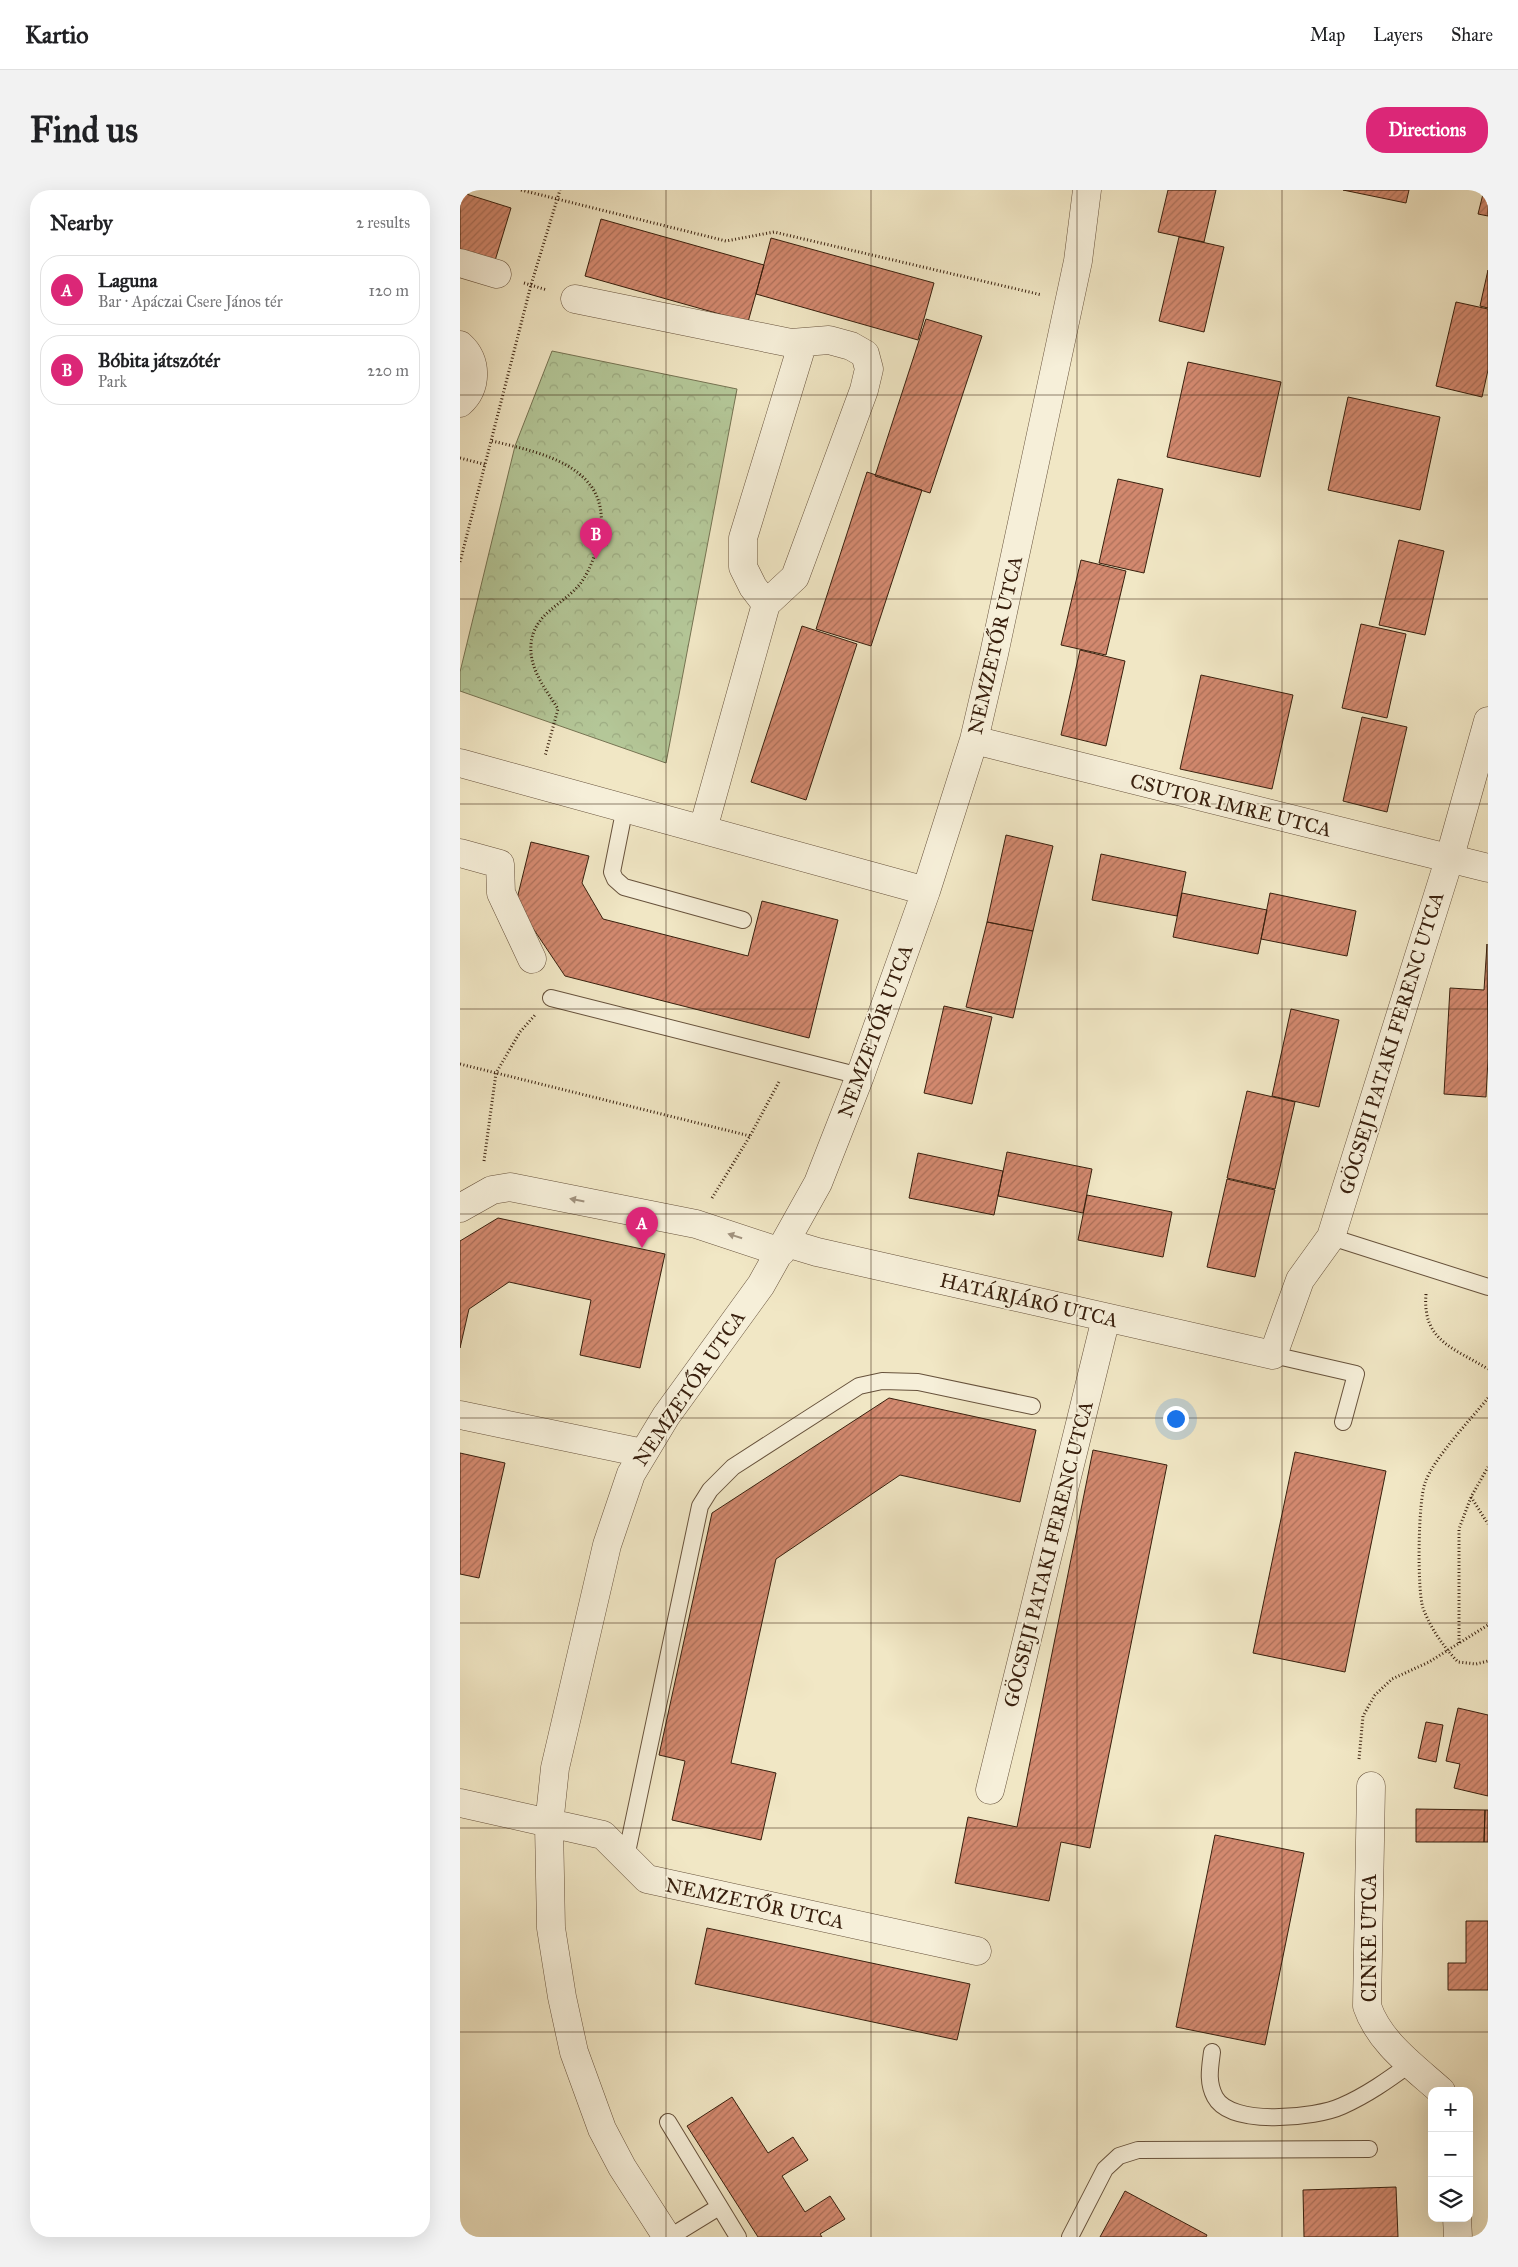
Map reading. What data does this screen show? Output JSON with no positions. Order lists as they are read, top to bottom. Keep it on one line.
{"streets":{"street":["NEMZETŐR UTCA","CSUTOR IMRE UTCA","GÖCSEJI PATAKI FERENC UTCA","HATÁRJÁRÓ UTCA","CINKE UTCA"]},"crossings":[["NEMZETŐR UTCA","CSUTOR IMRE UTCA"],["NEMZETŐR UTCA","HATÁRJÁRÓ UTCA"],["CSUTOR IMRE UTCA","GÖCSEJI PATAKI FERENC UTCA"],["GÖCSEJI PATAKI FERENC UTCA","HATÁRJÁRÓ UTCA"]],"page":{"header":"Kartio","nav":["Map","Layers","Share"],"buttons":"Directions","title":"Find us","heading":["Nearby","2 results"],"list":[{"mark":"A","name":"Laguna","note":"Bar · Apáczai Csere János tér","value":"120 m"},{"mark":"B","name":"Bóbita játszótér","note":"Park","value":"220 m"}],"pins":["B","A"],"map_buttons":["+","−"]}}
